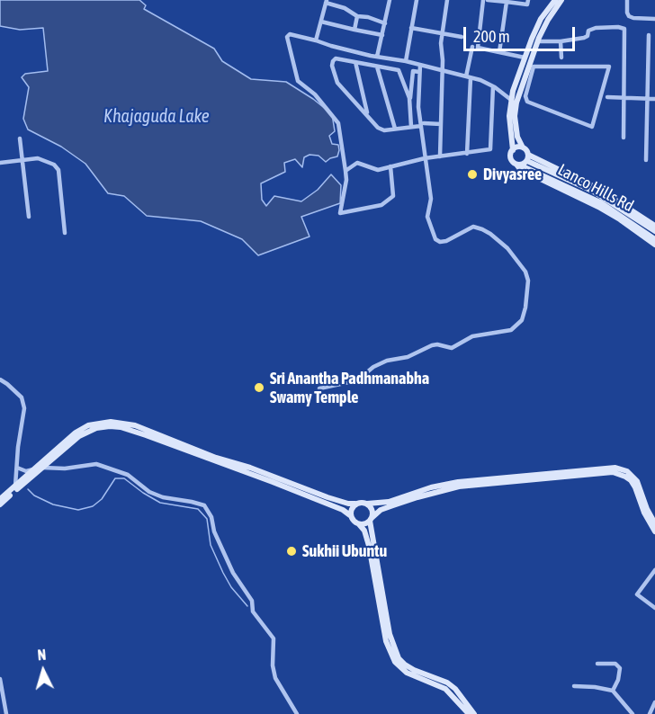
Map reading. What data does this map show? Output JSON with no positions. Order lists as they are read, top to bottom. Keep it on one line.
{"streets":{"main road":["Lanco Hills Rd"]},"water":["Khajaguda Lake"],"places":["Divyasree","Sri Anantha Padhmanabha Swamy Temple","Sukhii Ubuntu"],"scale_bar":"200 m","north":"top"}
